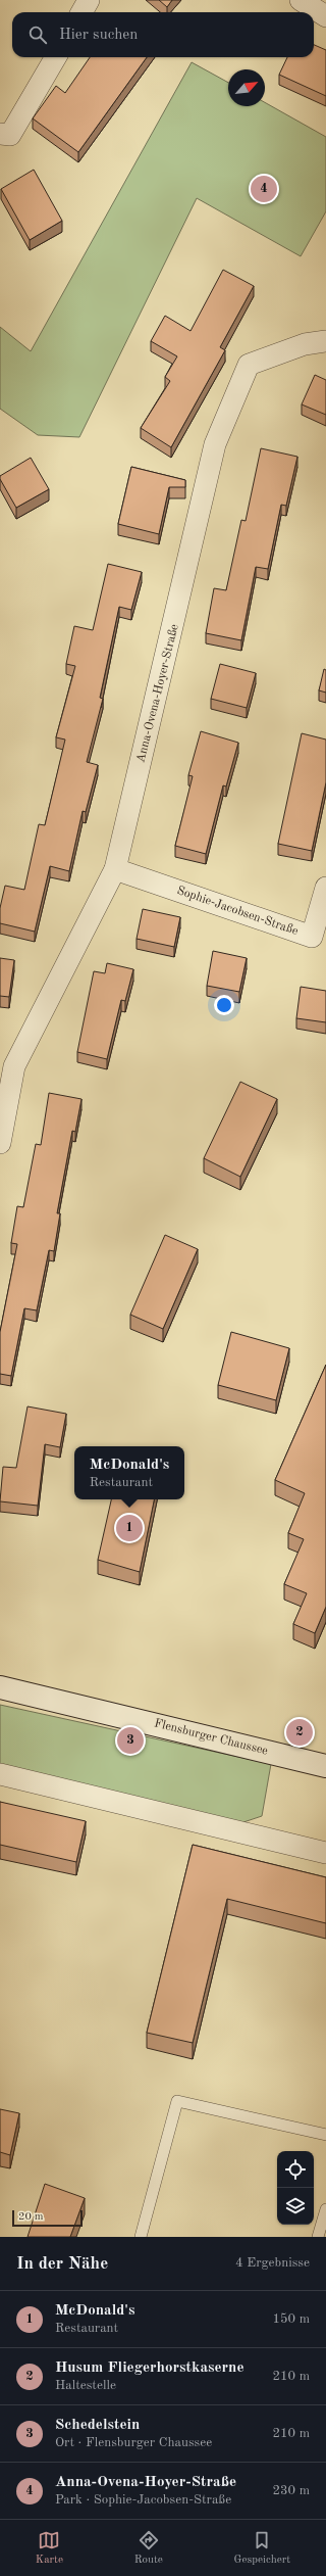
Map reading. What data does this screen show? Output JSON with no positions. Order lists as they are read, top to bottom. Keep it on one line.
{"streets":{"main road":["Flensburger Chaussee"],"street":["Anna-Ovena-Hoyer-Straße","Sophie-Jacobsen-Straße"]},"crossings":[["Anna-Ovena-Hoyer-Straße","Sophie-Jacobsen-Straße"]],"scale_bar":"20 m","north":"top right","page":{"search":"Hier suchen","pins":["4","1","2","3"],"popup":["McDonald's","Restaurant"],"scale":"20 m","heading":["In der Nähe","4 Ergebnisse"],"list":[{"mark":"1","name":"McDonald's","note":"Restaurant","value":"150 m"},{"mark":"2","name":"Husum Fliegerhorstkaserne","note":"Haltestelle","value":"210 m"},{"mark":"3","name":"Schedelstein","note":"Ort · Flensburger Chaussee","value":"210 m"},{"mark":"4","name":"Anna-Ovena-Hoyer-Straße","note":"Park · Sophie-Jacobsen-Straße","value":"230 m"}],"nav":["Karte","Route","Gespeichert"]}}
